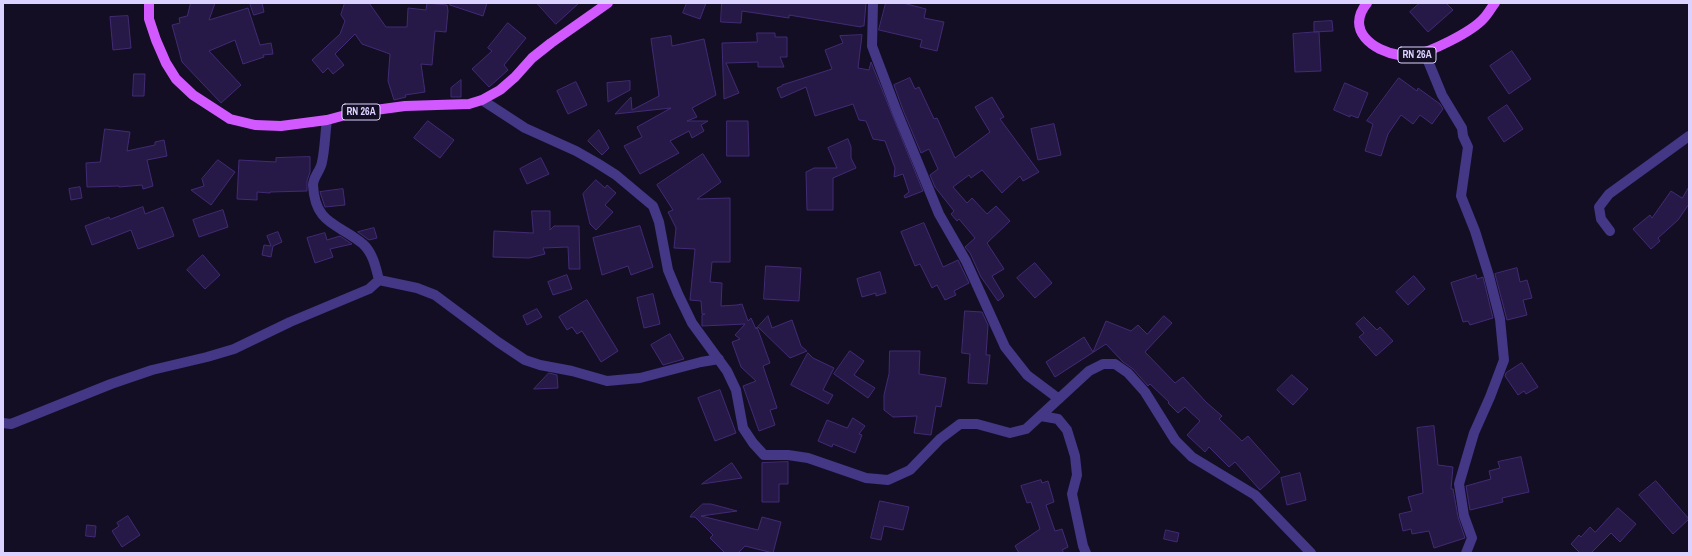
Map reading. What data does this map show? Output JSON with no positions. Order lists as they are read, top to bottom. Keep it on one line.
{"streets":{"main road":["RN 26A"]}}
